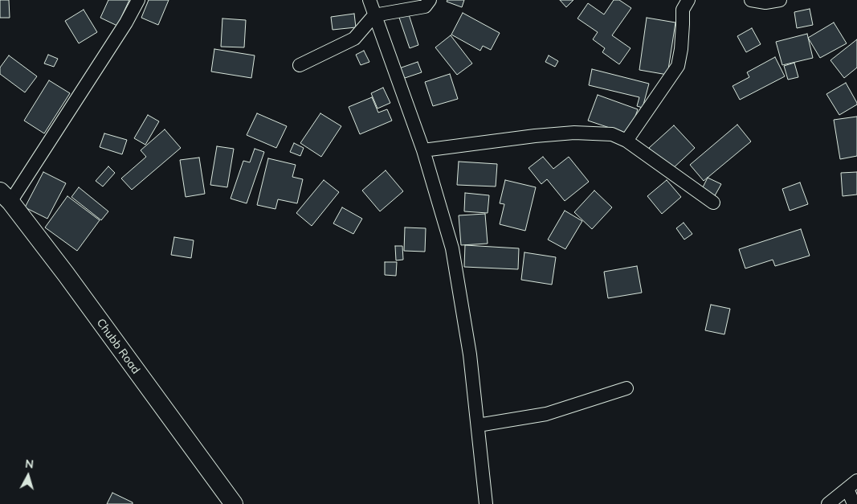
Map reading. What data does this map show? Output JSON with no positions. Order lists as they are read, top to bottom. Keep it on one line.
{"streets":{"street":["Chubb Road"]},"north":"top"}
